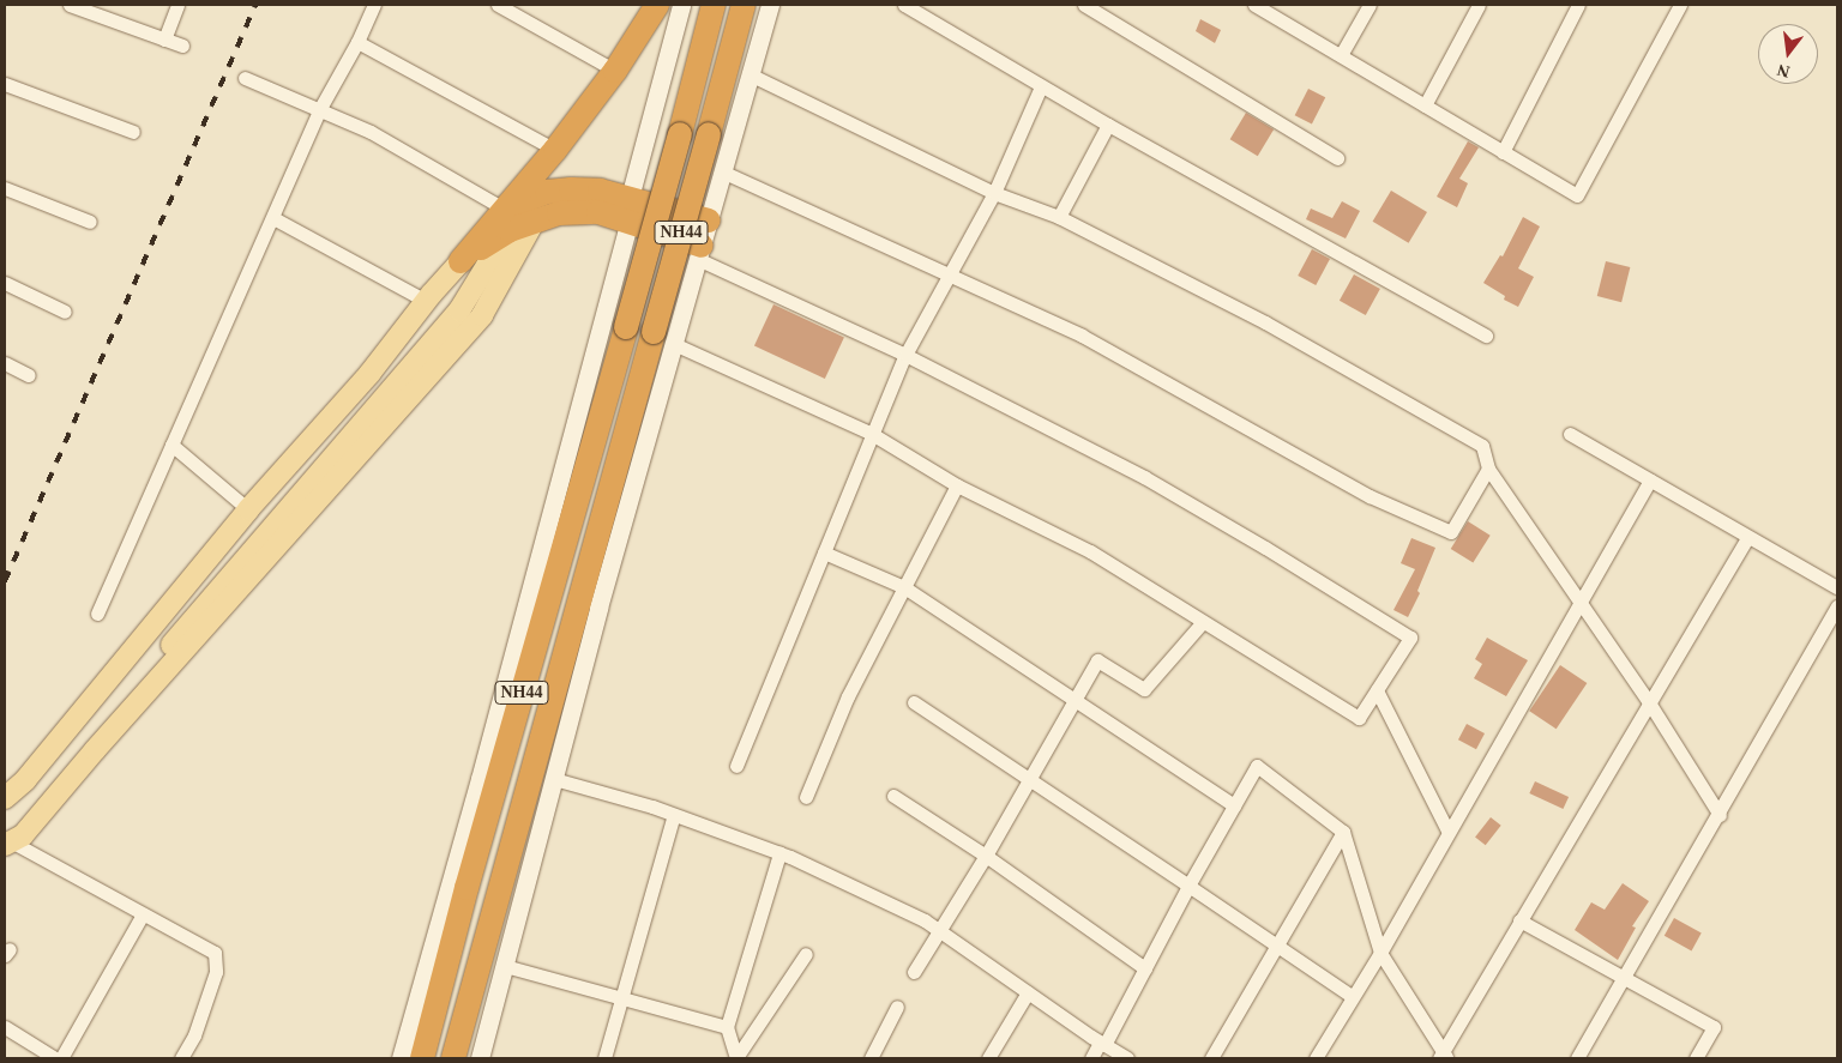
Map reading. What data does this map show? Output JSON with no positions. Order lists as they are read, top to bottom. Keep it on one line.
{"streets":{"highway":["NH44"]},"north":"bottom"}
